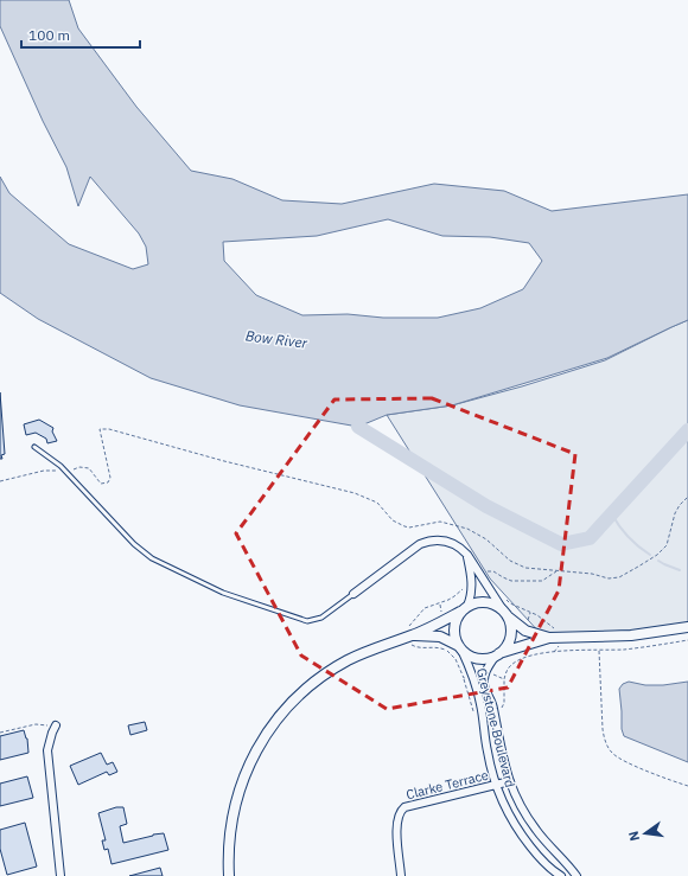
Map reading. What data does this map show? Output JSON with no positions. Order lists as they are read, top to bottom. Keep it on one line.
{"streets":{"street":["Greystone Boulevard","Clarke Terrace"]},"crossings":[["Greystone Boulevard","Clarke Terrace"]],"water":["Bow River"],"scale_bar":"100 m","north":"left"}
